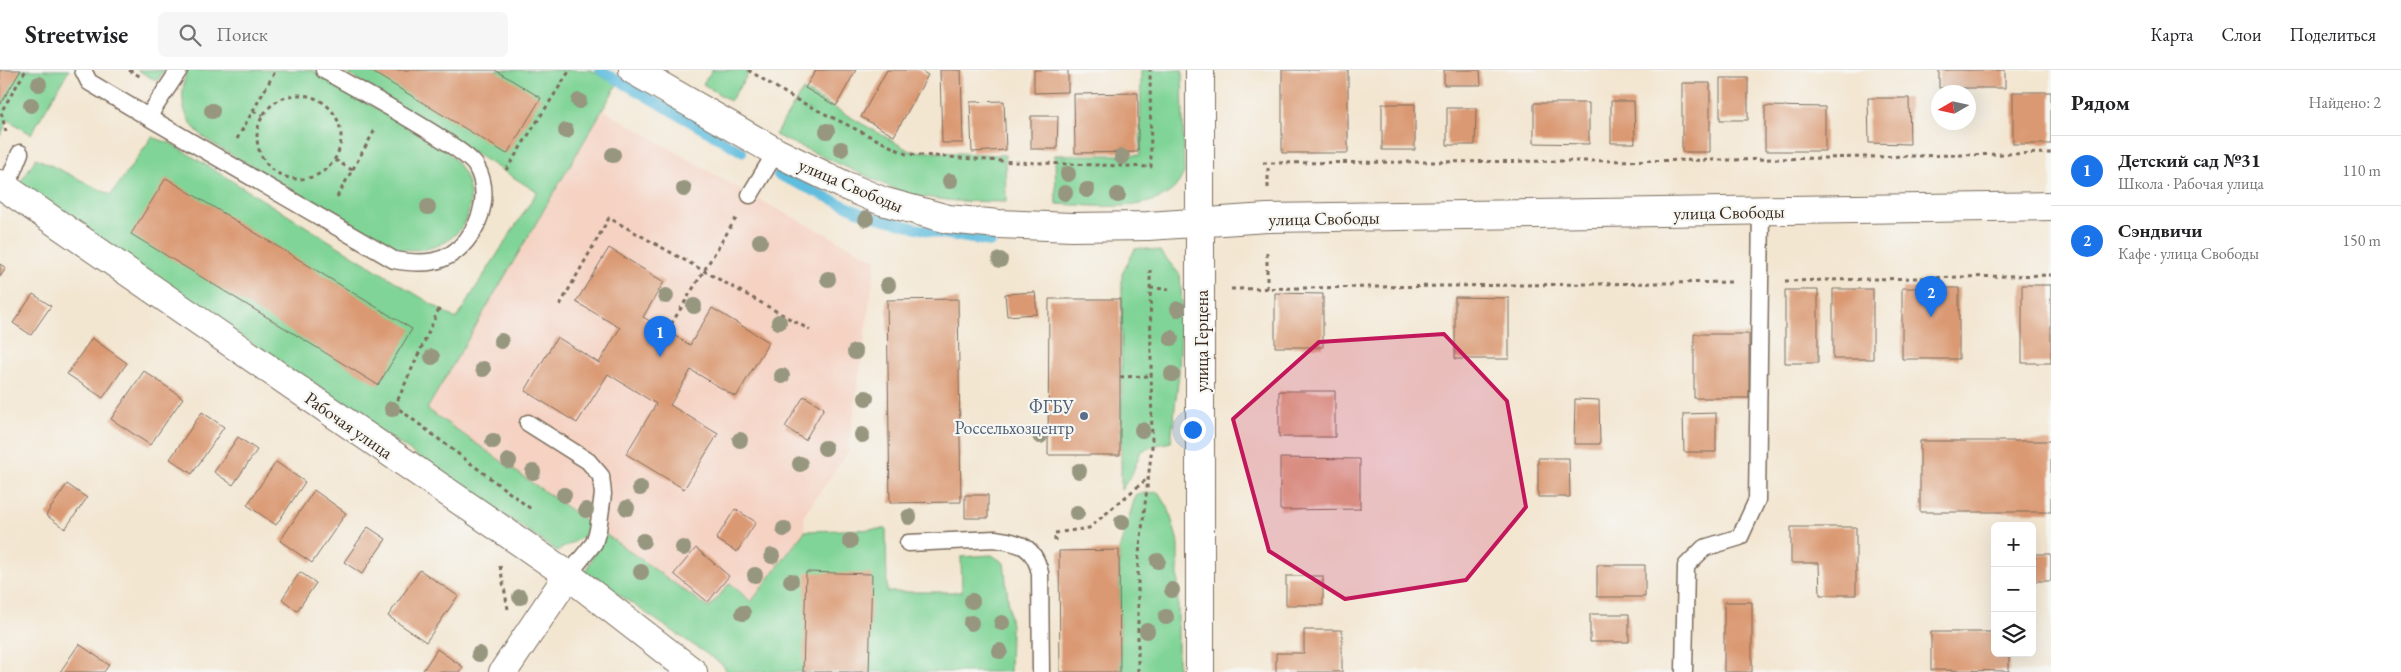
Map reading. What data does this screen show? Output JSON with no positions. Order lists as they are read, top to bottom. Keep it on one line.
{"streets":{"street":["улица Свободы","улица Герцена","Рабочая улица"]},"crossings":[["улица Свободы","улица Герцена"]],"places":["ФГБУ Россельхозцентр"],"north":"left","page":{"header":"Streetwise","search":"Поиск","nav":["Карта","Слои","Поделиться"],"heading":["Рядом","Найдено: 2"],"list":[{"mark":"1","name":"Детский сад №31","note":"Школа · Рабочая улица","value":"110 m"},{"mark":"2","name":"Сэндвичи","note":"Кафе · улица Свободы","value":"150 m"}],"pins":["2","1"],"map_buttons":["+","−"]}}
